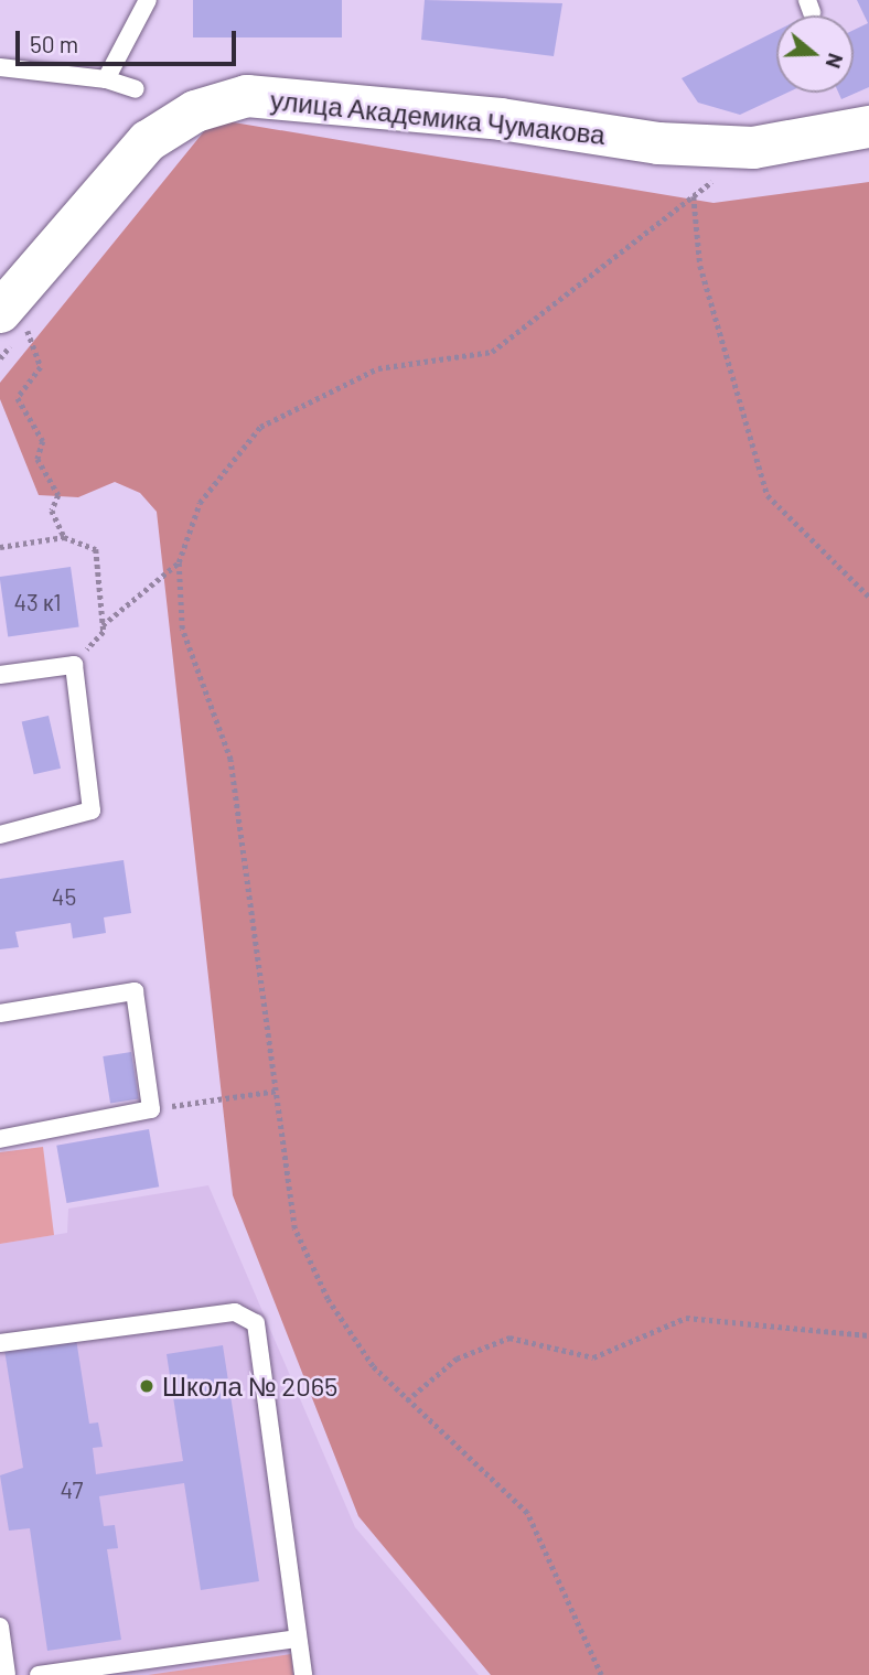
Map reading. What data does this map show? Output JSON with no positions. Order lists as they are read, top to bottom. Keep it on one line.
{"streets":{"street":["улица Академика Чумакова"]},"places":["Школа № 2065"],"house_numbers":["43 к1","45","47"],"scale_bar":"50 m","north":"right"}
